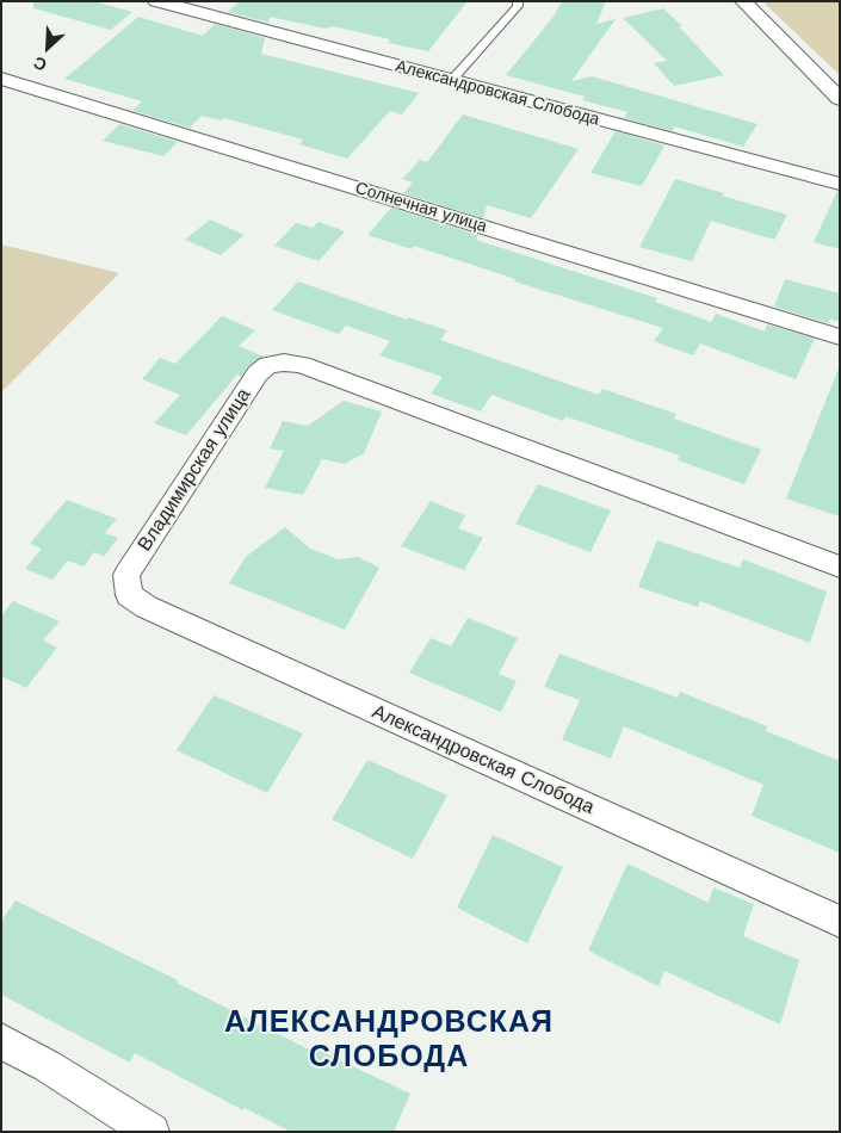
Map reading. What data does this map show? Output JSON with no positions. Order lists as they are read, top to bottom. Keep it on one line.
{"streets":{"street":["Александровская Слобода","Солнечная улица","Владимирская улица"]},"crossings":[["Александровская Слобода","Владимирская улица"]],"districts":["АЛЕКСАНДРОВСКАЯ СЛОБОДА"],"north":"bottom left"}
